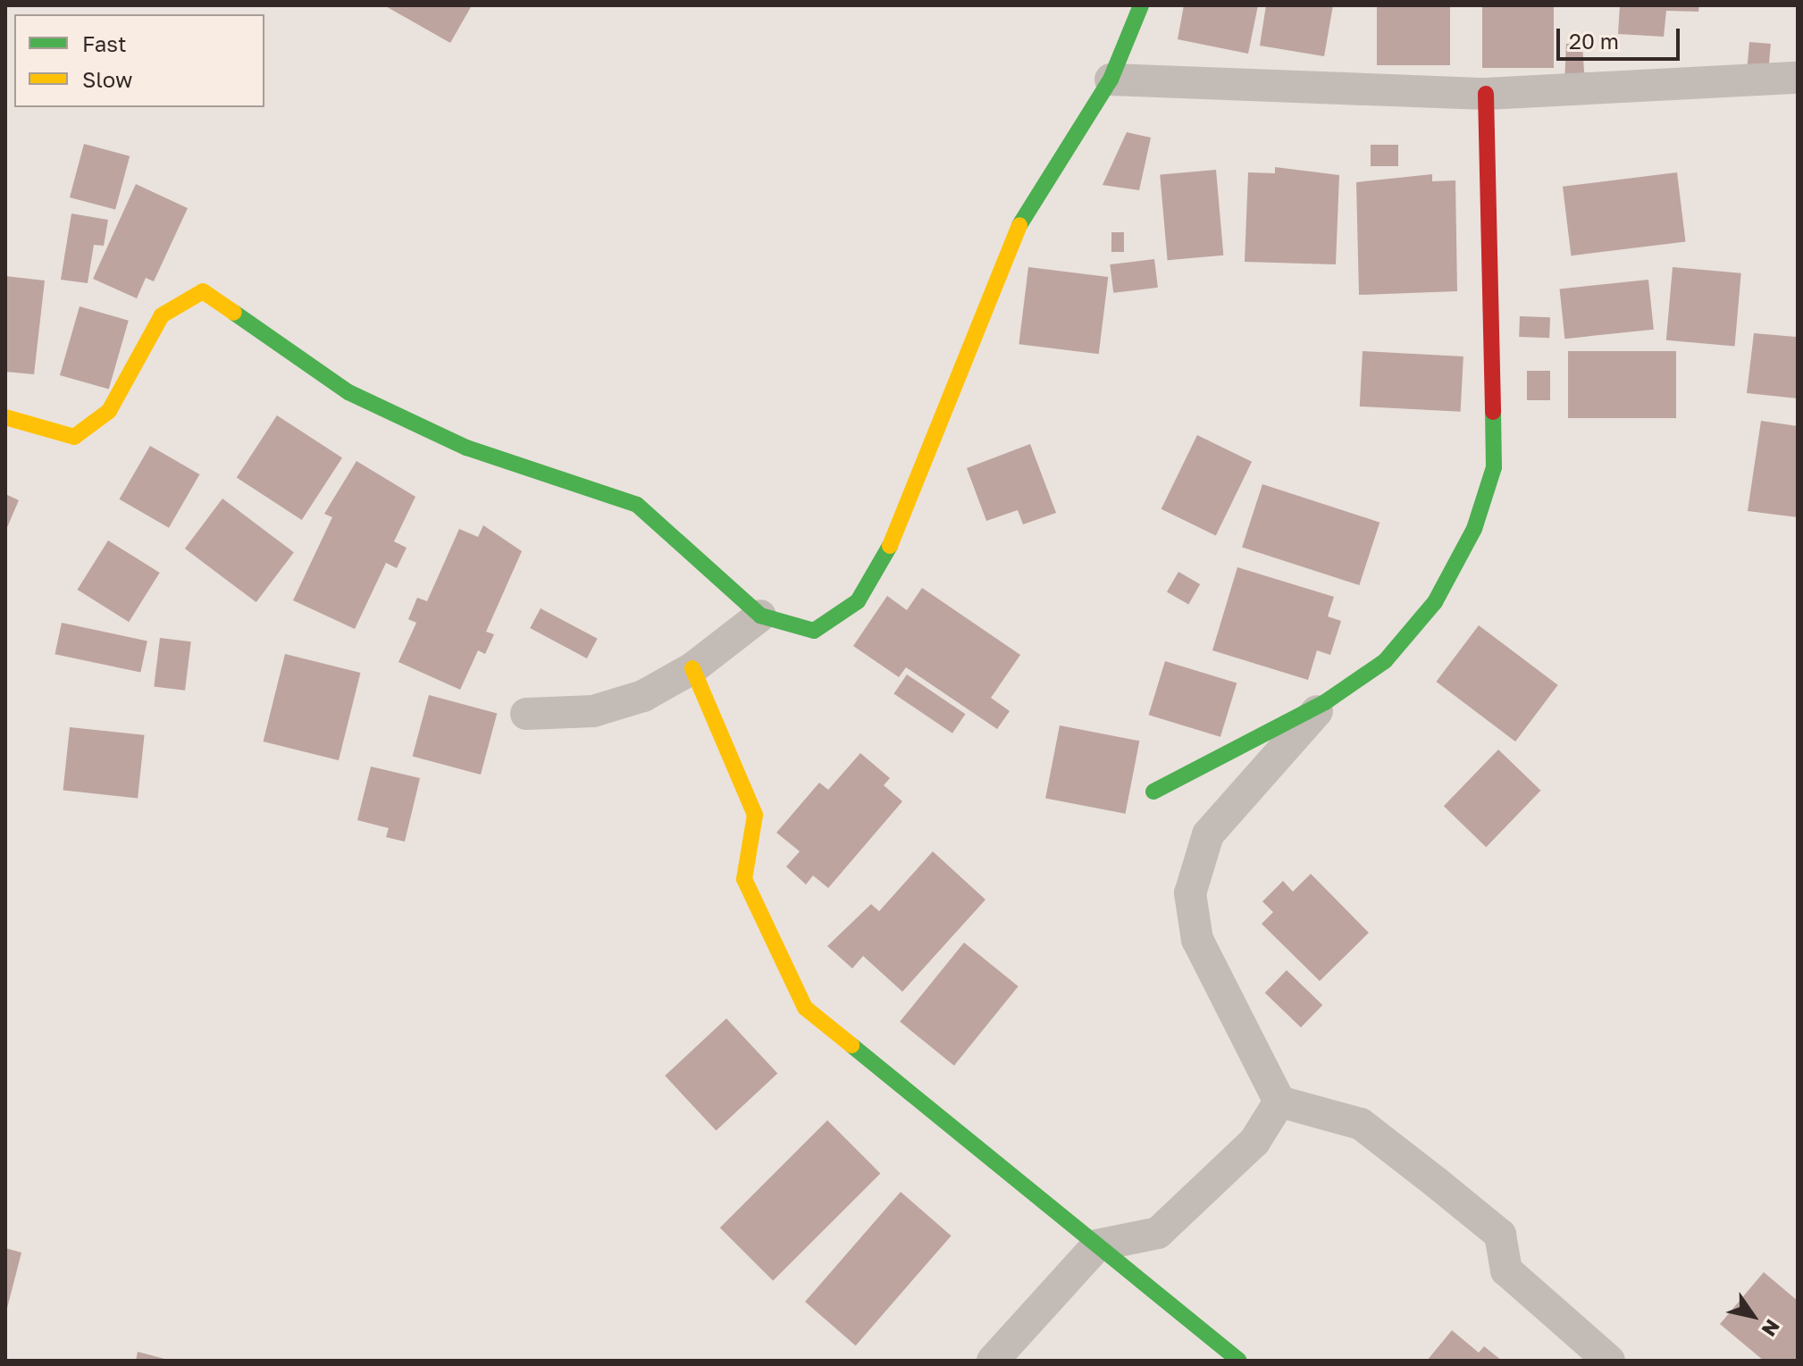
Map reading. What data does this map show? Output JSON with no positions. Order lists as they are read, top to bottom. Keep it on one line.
{"legend":["Fast","Slow"],"scale_bar":"20 m","north":"bottom right"}
